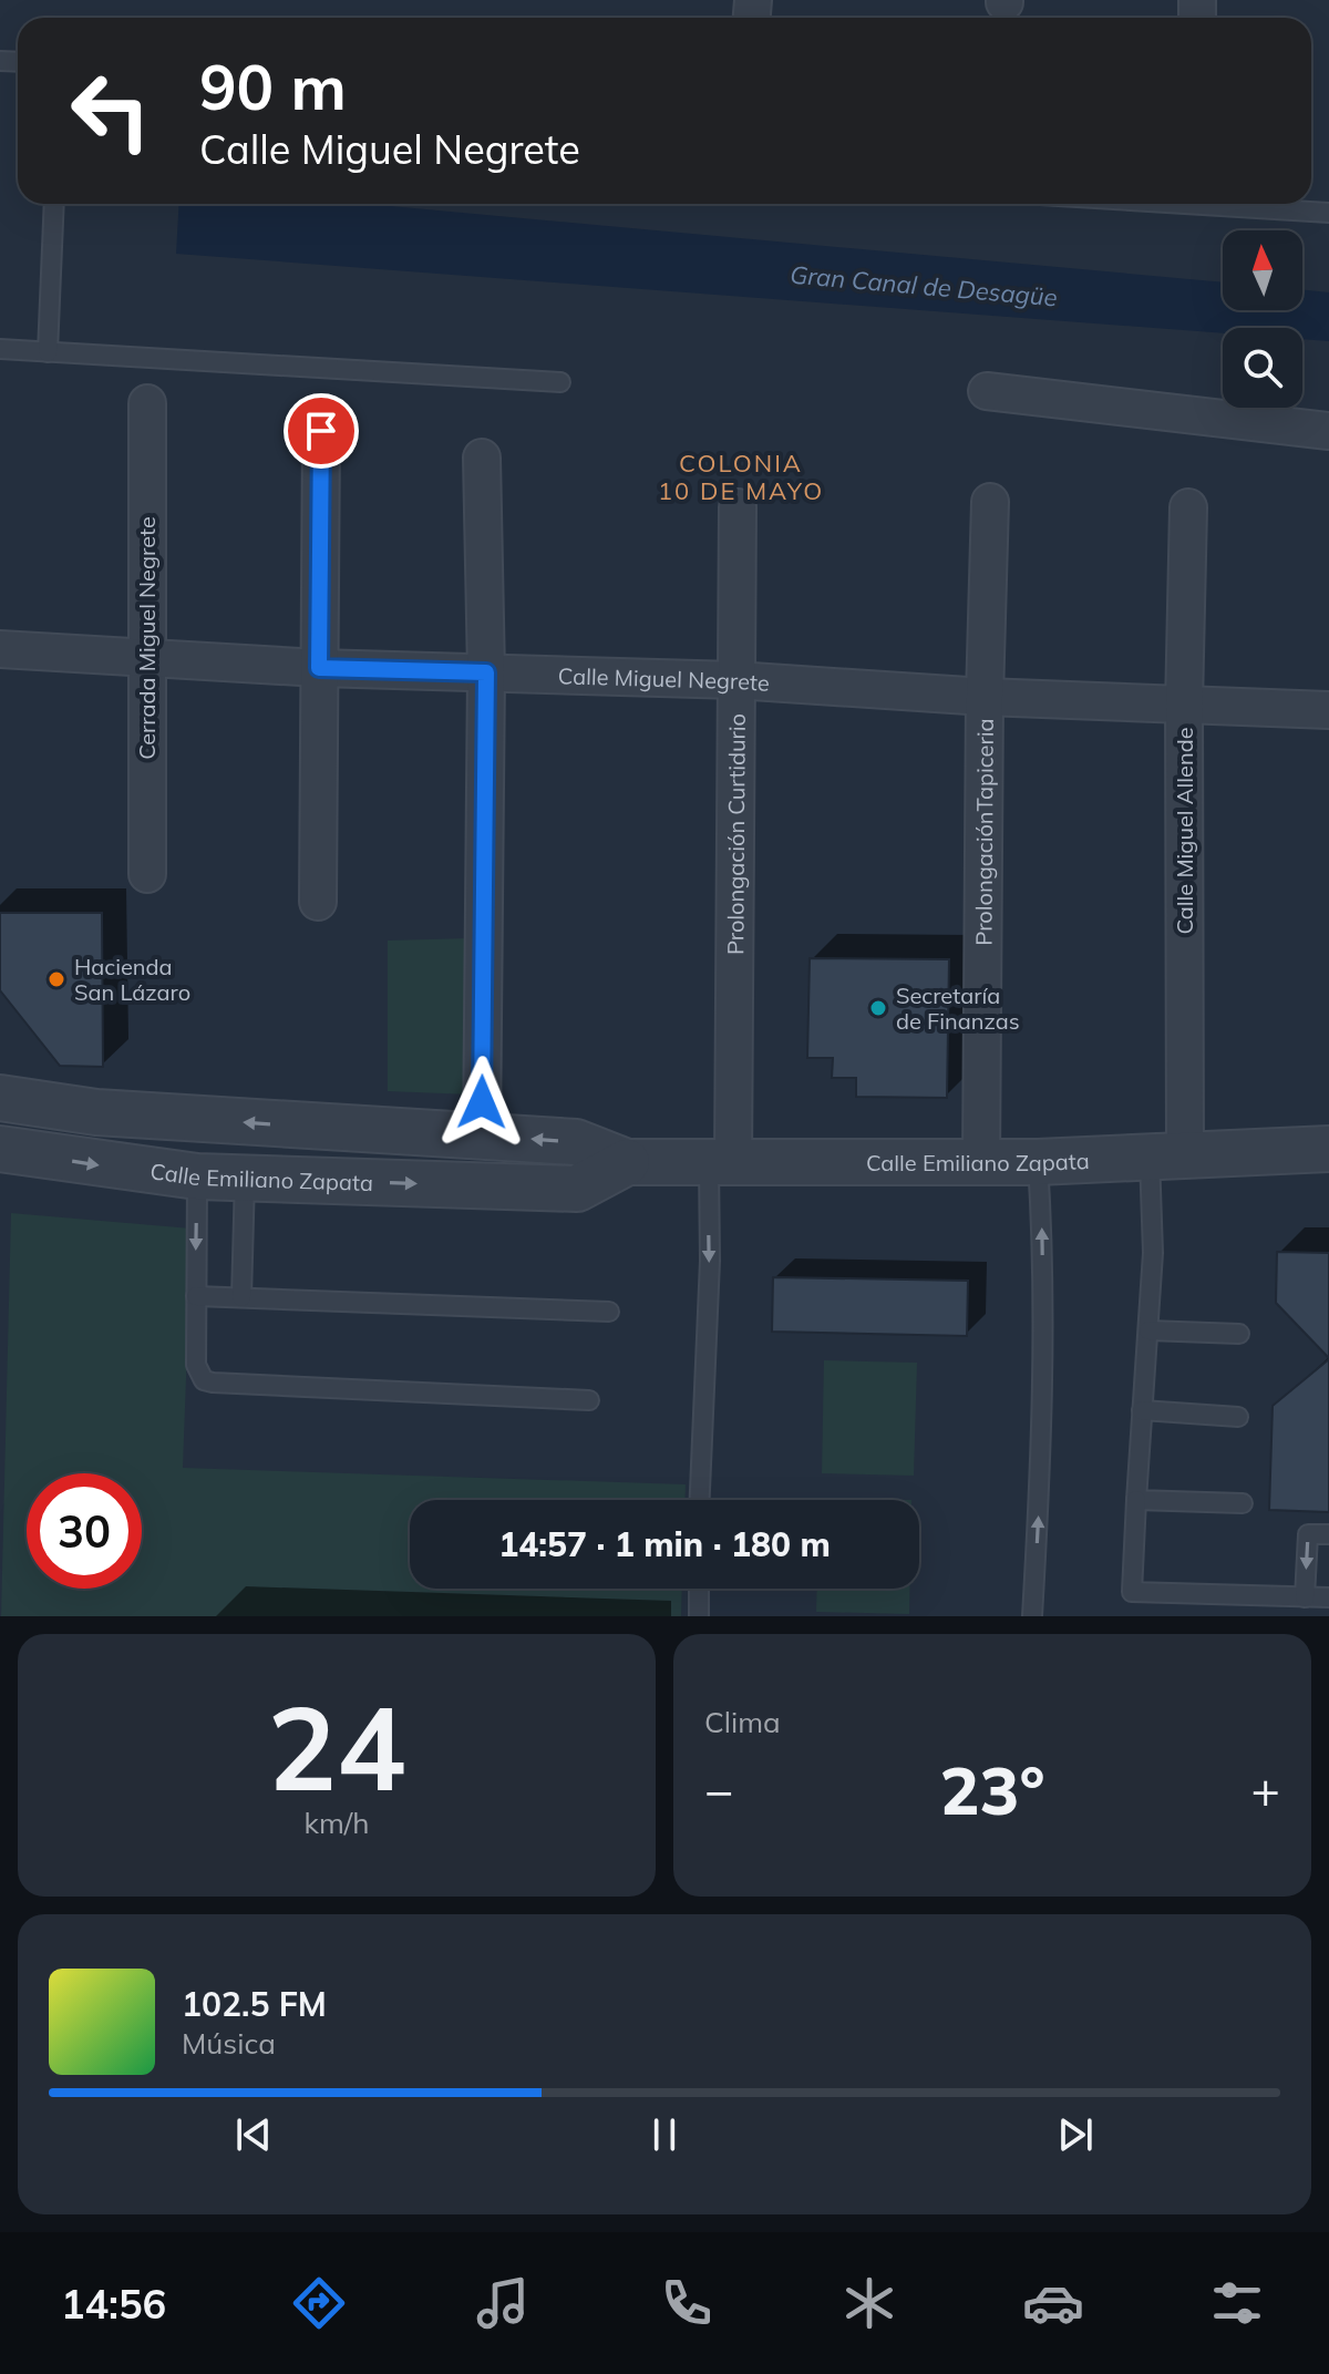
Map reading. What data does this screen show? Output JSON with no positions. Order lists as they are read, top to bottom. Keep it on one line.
{"streets":{"street":["Cerrada Miguel Negrete","Calle Miguel Negrete","Calle Miguel Allende","ProlongaciónTapiceria","Prolongación Curtidurio","Calle Emiliano Zapata"]},"crossings":[["Cerrada Miguel Negrete","Calle Miguel Negrete"],["Calle Miguel Negrete","Calle Miguel Allende"],["Calle Miguel Negrete","ProlongaciónTapiceria"],["Calle Miguel Negrete","Prolongación Curtidurio"],["Calle Miguel Allende","Calle Emiliano Zapata"],["ProlongaciónTapiceria","Calle Emiliano Zapata"],["Prolongación Curtidurio","Calle Emiliano Zapata"]],"districts":["COLONIA 10 DE MAYO"],"water":["Gran Canal de Desagüe"],"places":["Hacienda San Lázaro","Secretaría de Finanzas"],"north":"top","page":{"turn":["90 m","Calle Miguel Negrete"],"limit":"30","trip":"14:57 · 1 min · 180 m","tile":[["24","km/h"],"Clima"],"heat":["−","23°","+"],"song":["102.5 FM","Música"],"tabs":"14:56"}}
